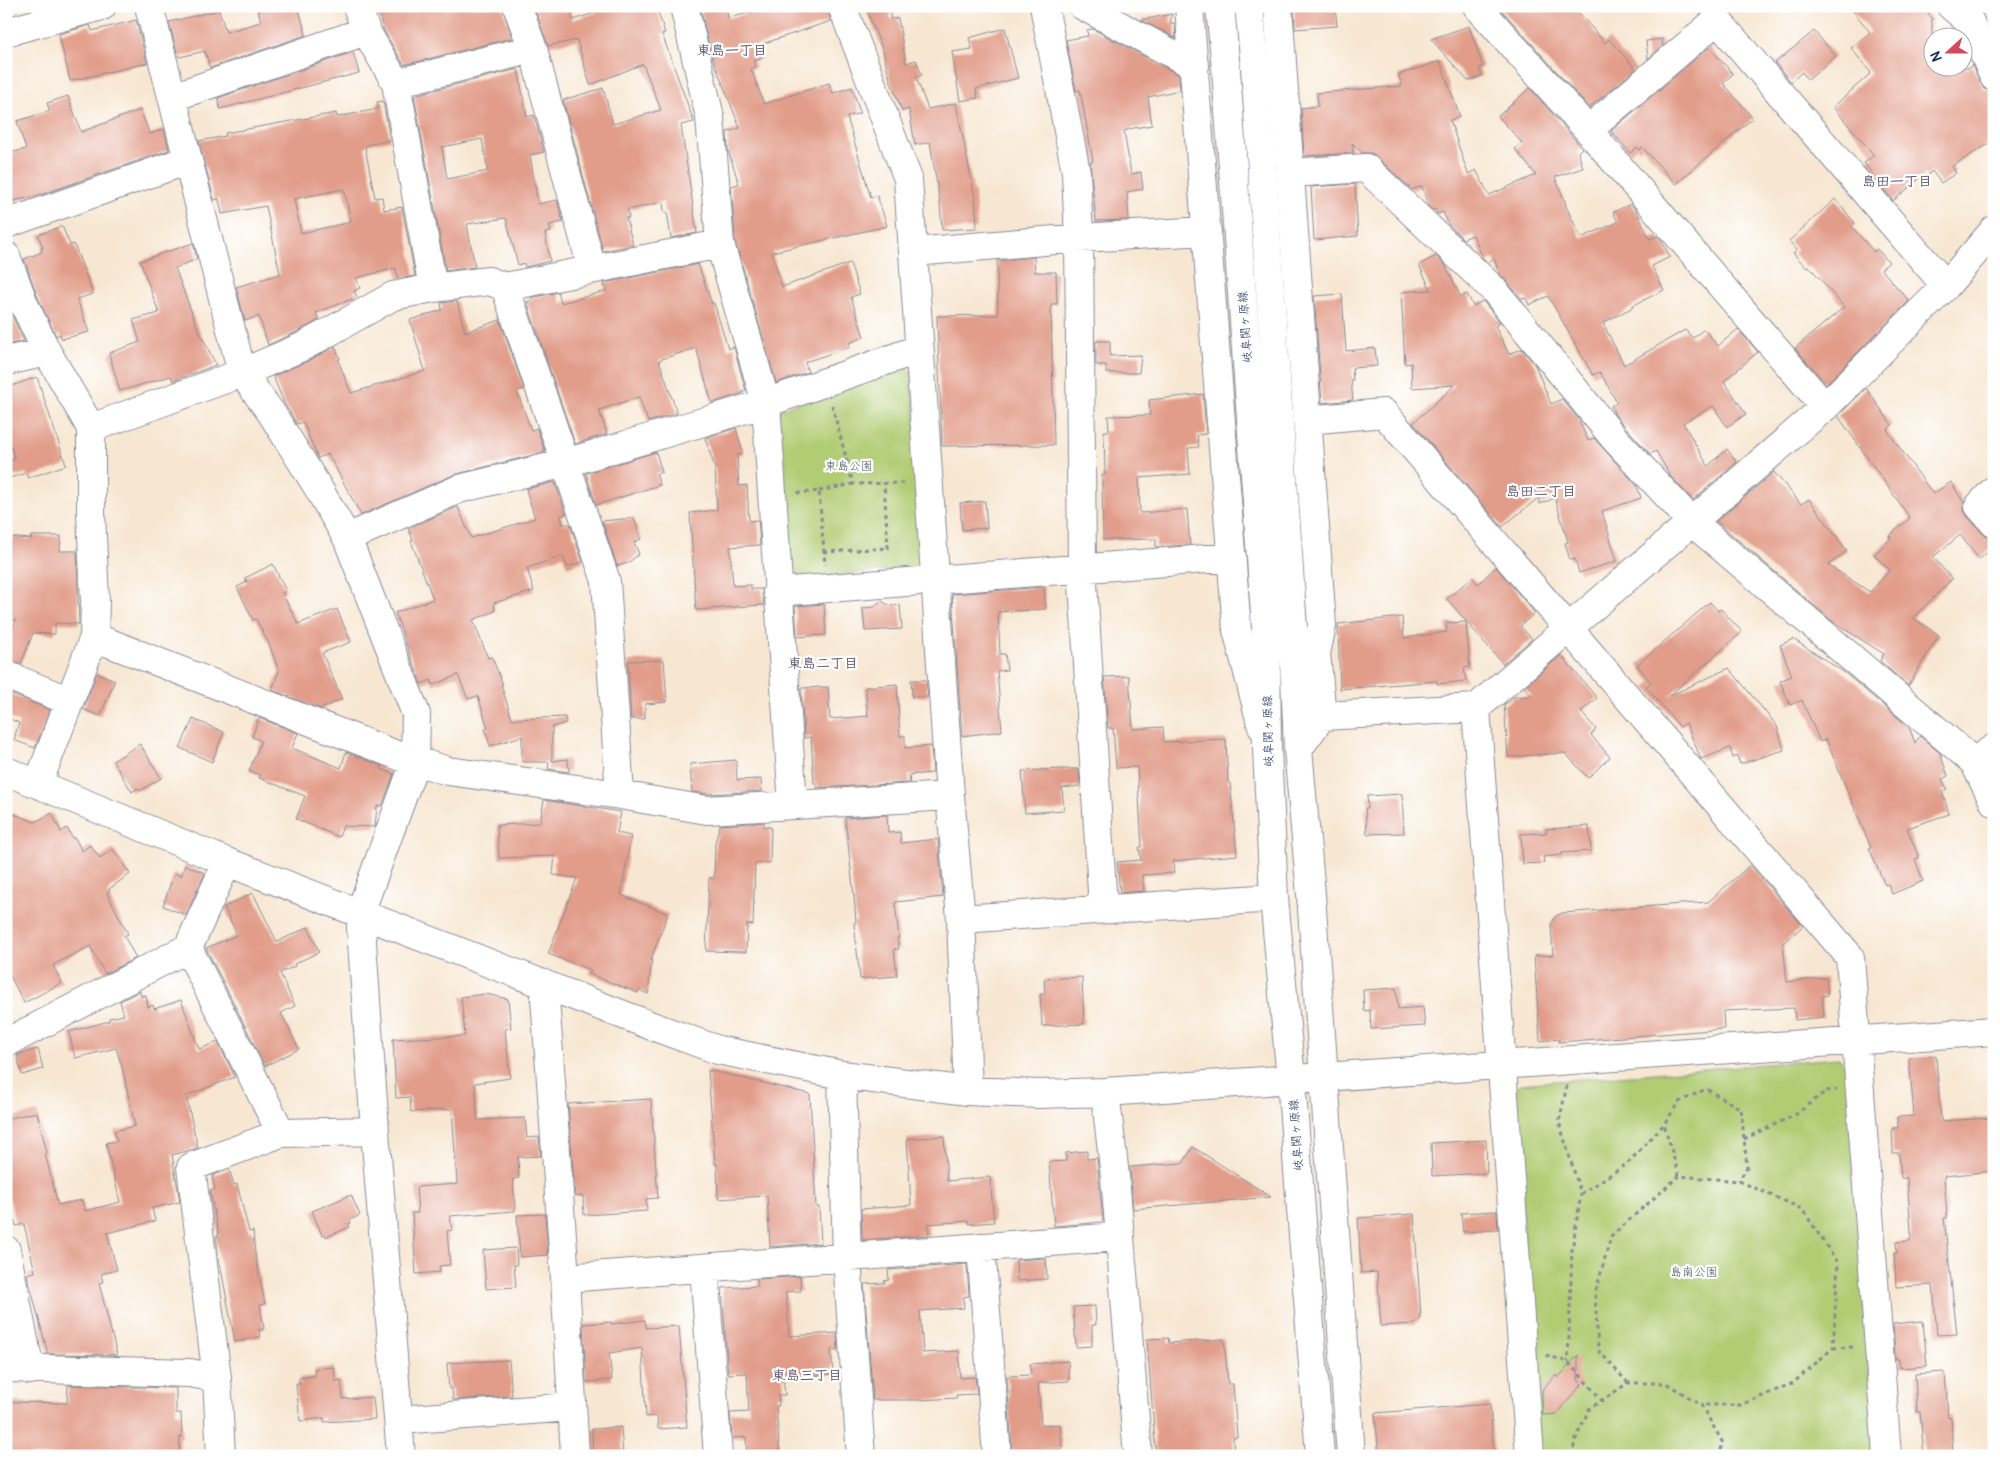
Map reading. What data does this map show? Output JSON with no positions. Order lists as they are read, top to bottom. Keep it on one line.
{"streets":{"street":["岐阜関ヶ原線"]},"districts":["東島一丁目","島田一丁目","島田二丁目","東島二丁目","東島三丁目"],"parks":["東島公園","島南公園"],"north":"left"}
